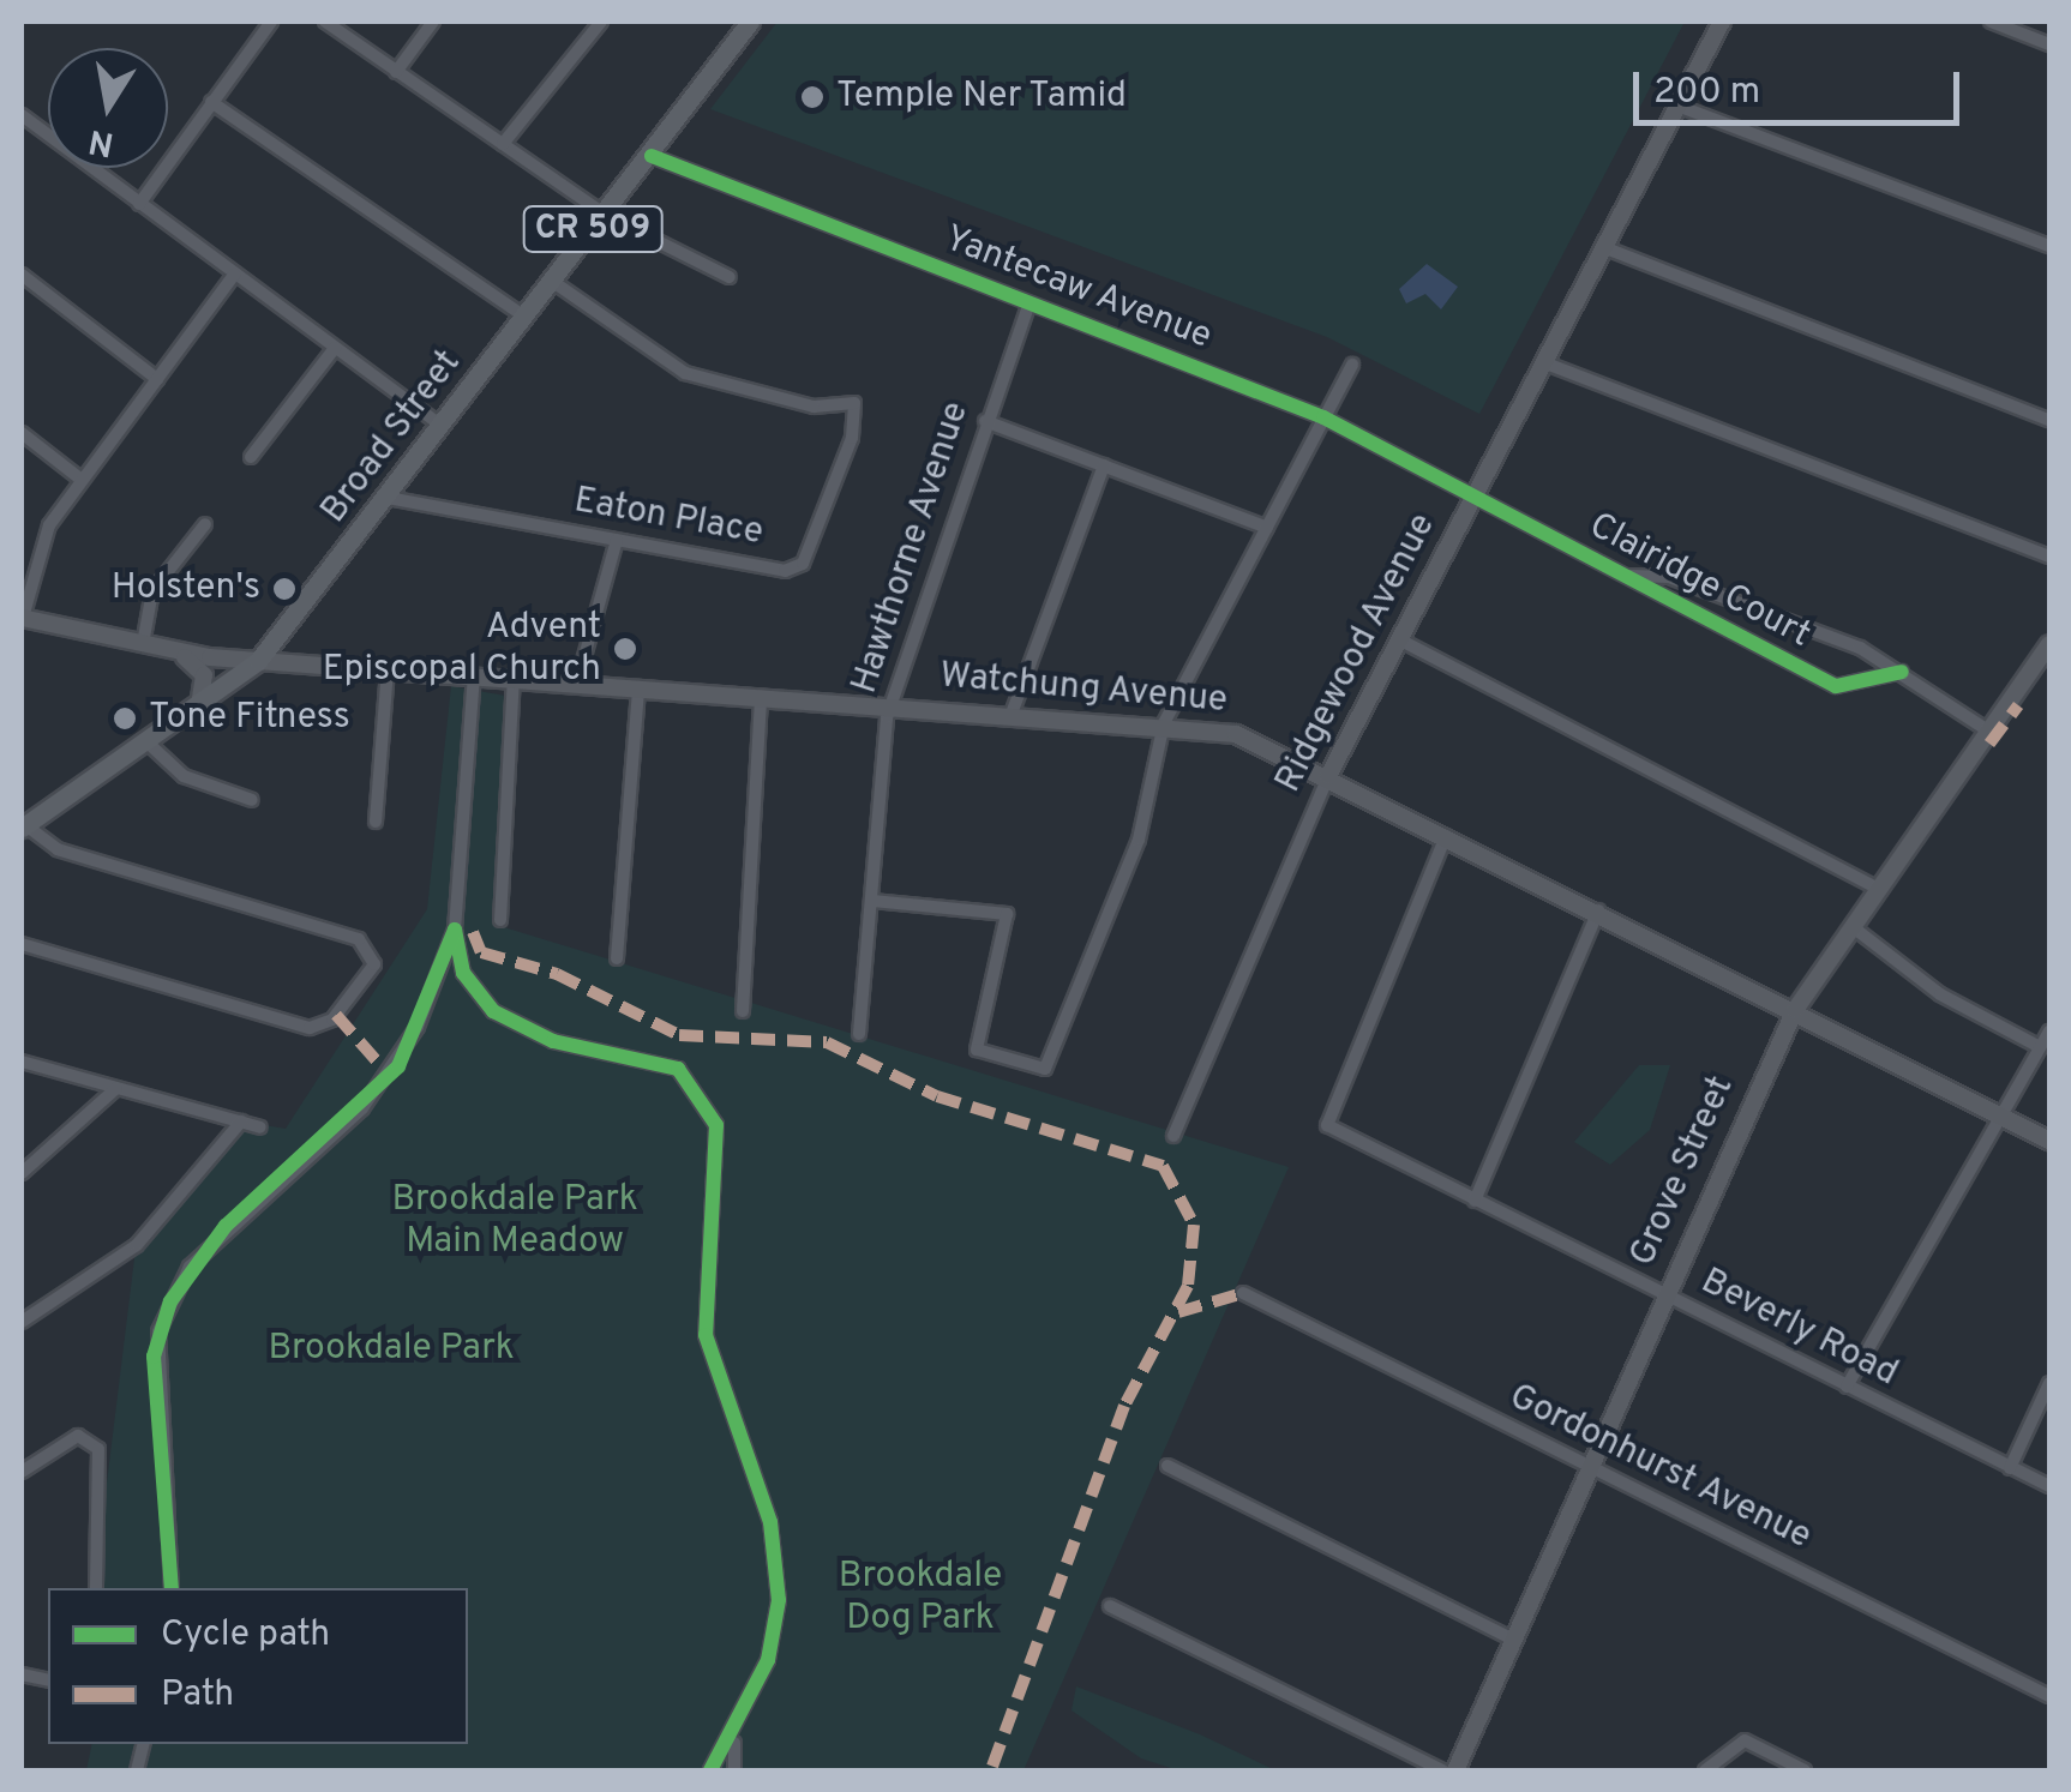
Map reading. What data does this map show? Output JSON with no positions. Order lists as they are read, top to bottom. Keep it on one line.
{"streets":{"main road":["CR 509","Broad Street","Ridgewood Avenue","Watchung Avenue","Grove Street"],"street":["Yantecaw Avenue","Eaton Place","Hawthorne Avenue","Clairidge Court","Beverly Road","Gordonhurst Avenue"]},"crossings":[["Yantecaw Avenue","Broad Street"],["Yantecaw Avenue","Hawthorne Avenue"],["Yantecaw Avenue","Clairidge Court"],["Yantecaw Avenue","Ridgewood Avenue"],["Broad Street","Eaton Place"],["Broad Street","Watchung Avenue"],["Hawthorne Avenue","Watchung Avenue"],["Clairidge Court","Ridgewood Avenue"],["Clairidge Court","Grove Street"],["Ridgewood Avenue","Watchung Avenue"],["Watchung Avenue","Grove Street"],["Watchung Avenue","Beverly Road"],["Grove Street","Beverly Road"],["Grove Street","Gordonhurst Avenue"]],"parks":["Brookdale Park Main Meadow","Brookdale Park","Brookdale Dog Park"],"places":["Temple Ner Tamid","Holsten's","Advent Episcopal Church","Tone Fitness"],"legend":["Cycle path","Path"],"scale_bar":"200 m","north":"bottom"}
